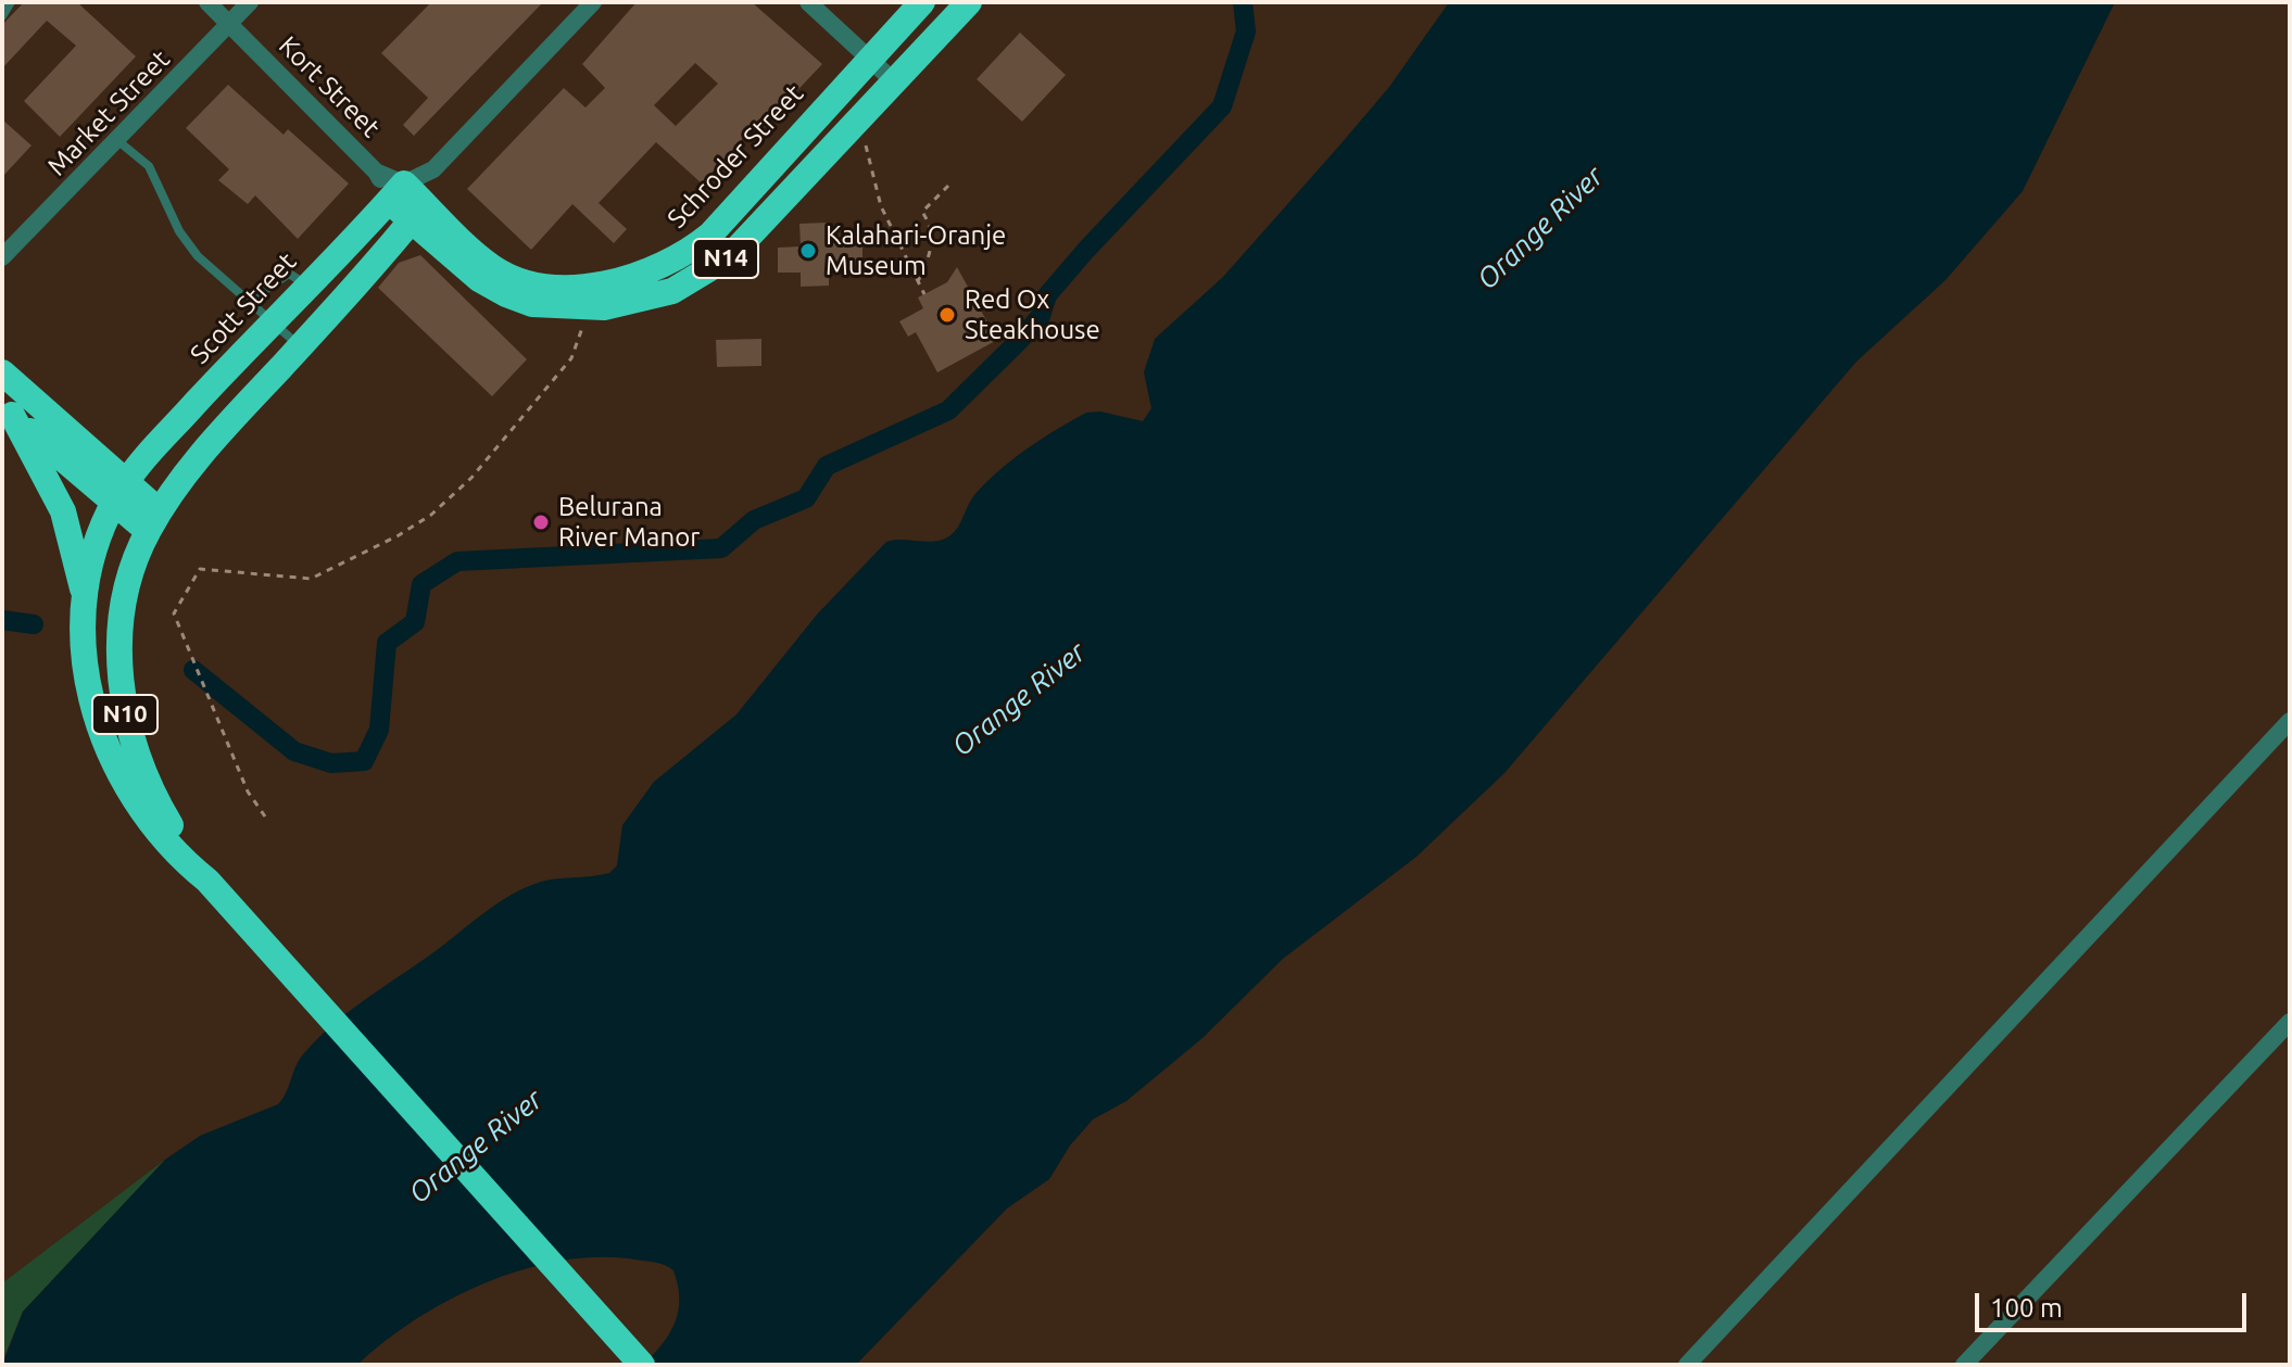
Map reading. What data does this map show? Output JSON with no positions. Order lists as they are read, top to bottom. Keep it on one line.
{"streets":{"highway":["Schroder Street","N14","Scott Street","N10"],"street":["Kort Street","Market Street"]},"crossings":[["Kort Street","Market Street"],["Kort Street","Schroder Street"],["Schroder Street","Scott Street"],["Scott Street","N10"]],"water":["Orange River"],"places":["Kalahari-Oranje Museum","Red Ox Steakhouse","Belurana River Manor"],"scale_bar":"100 m"}
